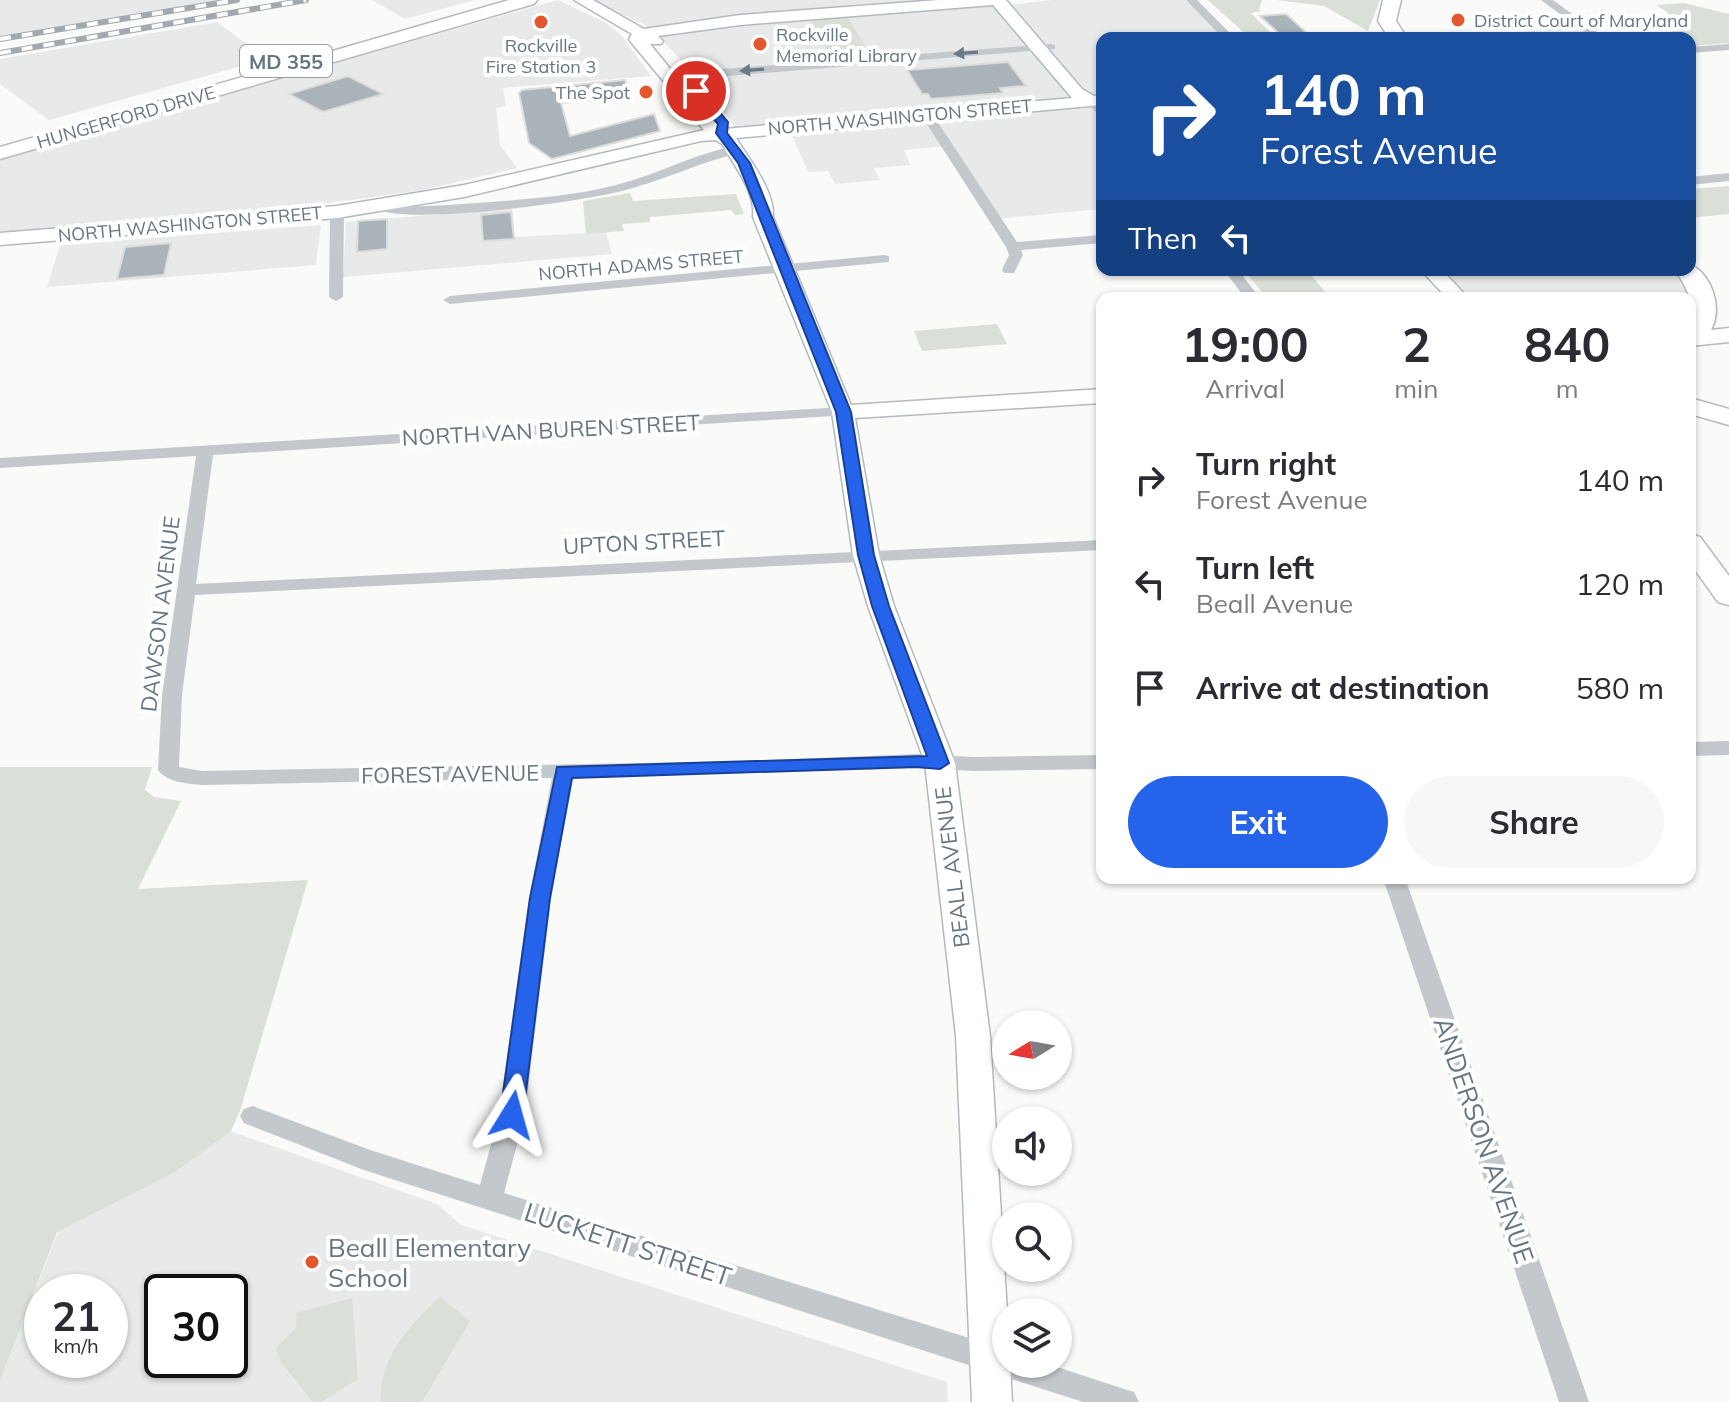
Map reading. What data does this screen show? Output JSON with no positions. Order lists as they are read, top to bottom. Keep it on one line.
{"streets":{"main road":["MD 355","HUNGERFORD DRIVE"],"street":["NORTH WASHINGTON STREET","NORTH ADAMS STREET","NORTH VAN BUREN STREET","UPTON STREET","DAWSON AVENUE","FOREST AVENUE","BEALL AVENUE","ANDERSON AVENUE","LUCKETT STREET"]},"crossings":[["NORTH WASHINGTON STREET","BEALL AVENUE"],["NORTH ADAMS STREET","BEALL AVENUE"],["NORTH VAN BUREN STREET","DAWSON AVENUE"],["NORTH VAN BUREN STREET","BEALL AVENUE"],["UPTON STREET","DAWSON AVENUE"],["UPTON STREET","BEALL AVENUE"],["DAWSON AVENUE","FOREST AVENUE"],["FOREST AVENUE","BEALL AVENUE"]],"places":["District Court of Maryland","Rockville Fire Station 3","Rockville Memorial Library","The Spot","Beall Elementary School"],"north":"left","page":{"turn":["140 m","Forest Avenue"],"then":"Then","eta":["19:00","Arrival","2","min","840","m"],"list":[{"name":"Turn right","note":"Forest Avenue","value":"140 m"},{"name":"Turn left","note":"Beall Avenue","value":"120 m"},{"name":"Arrive at destination","value":"580 m"}],"buttons":["Exit","Share"],"speed":"21 km/h","limit":"30"}}
